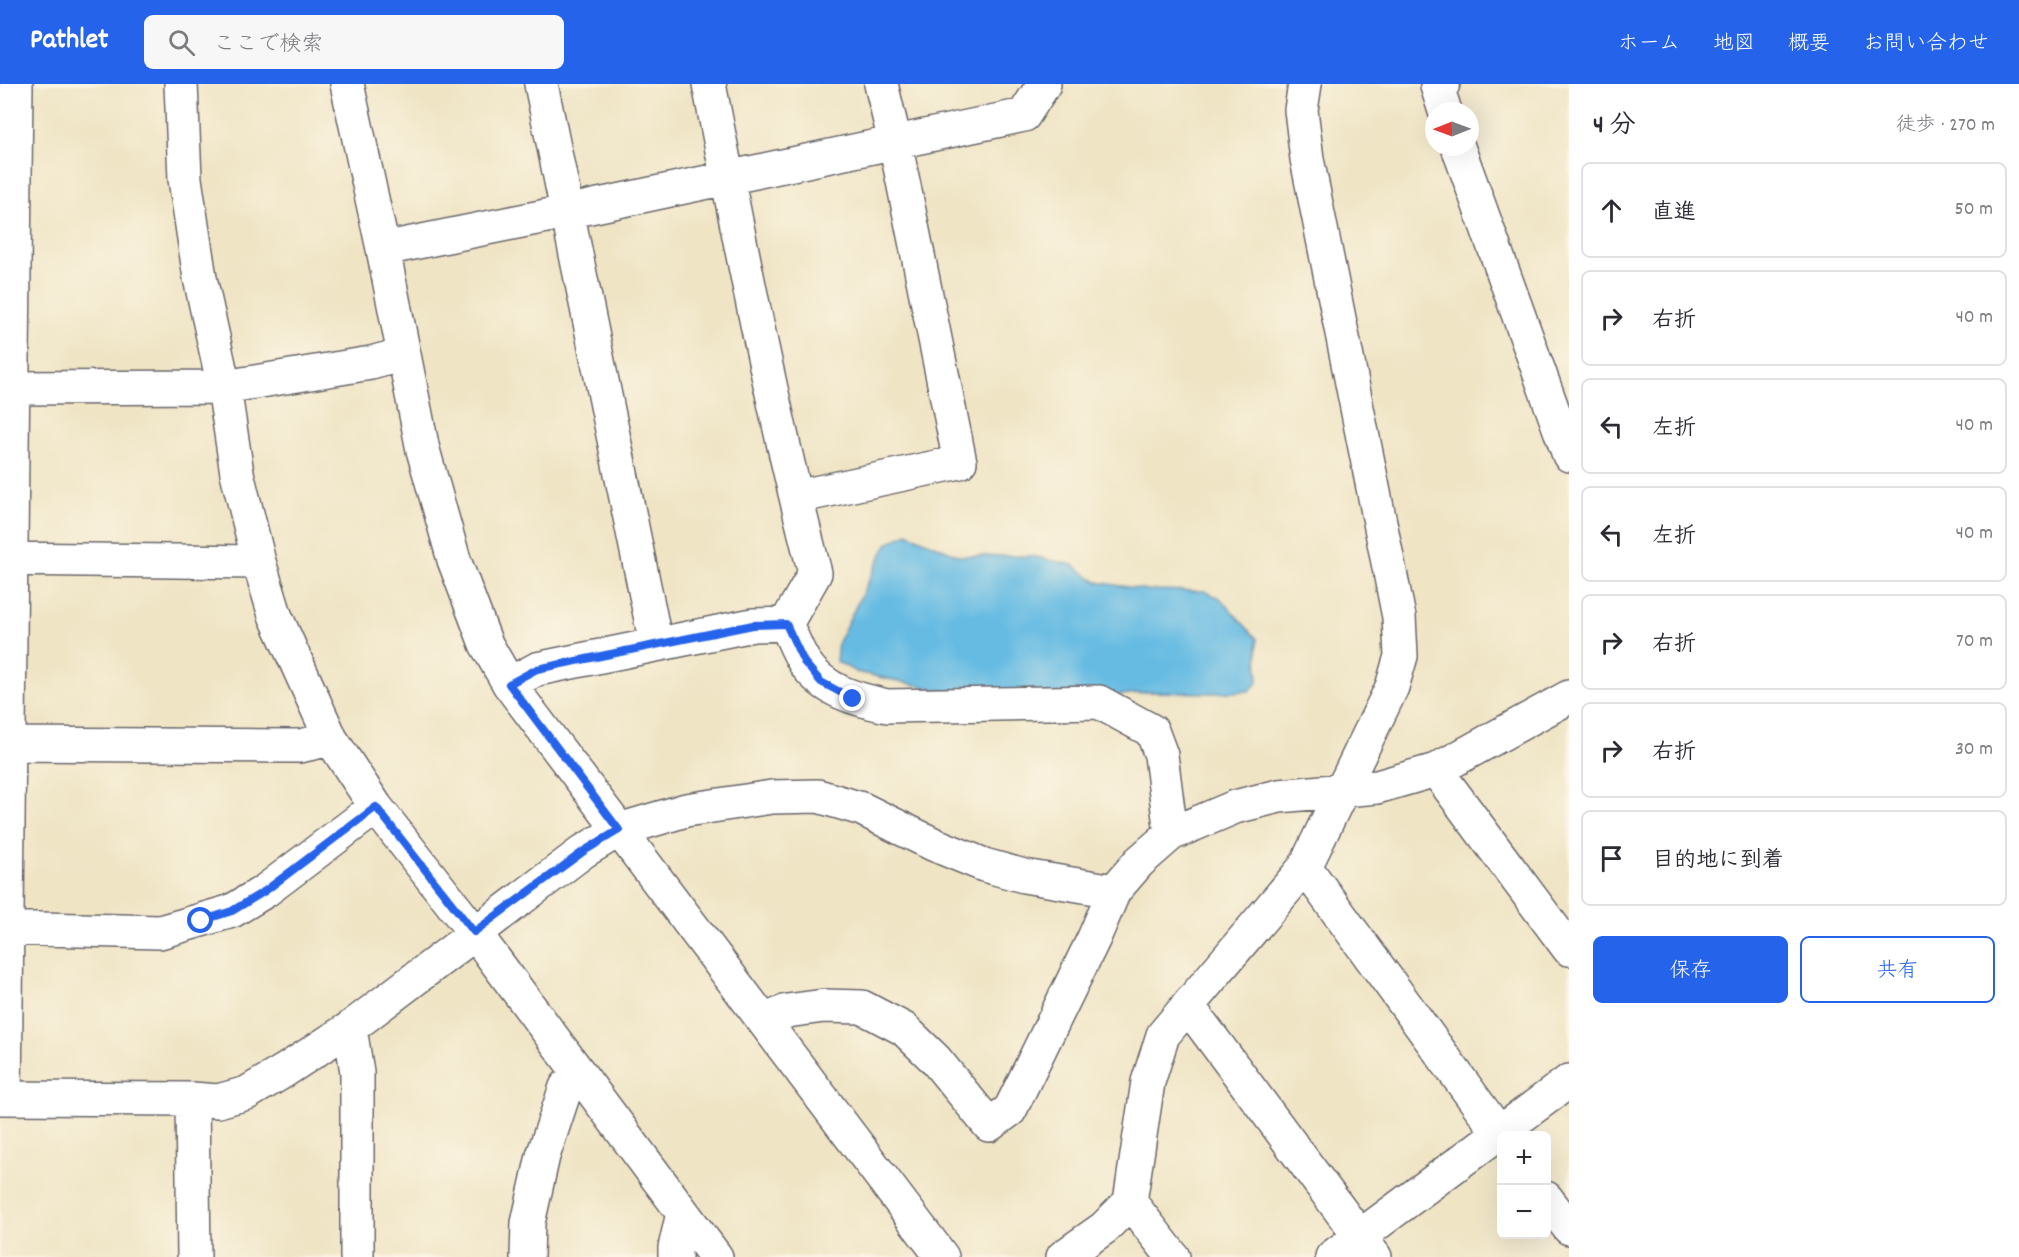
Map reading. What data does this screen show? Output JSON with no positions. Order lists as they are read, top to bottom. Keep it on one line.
{"north":"left","page":{"header":"Pathlet","search":"ここで検索","nav":["ホーム","地図","概要","お問い合わせ"],"heading":["4 分","徒歩 · 270 m"],"list":[["直進","50 m"],["右折","40 m"],["左折","40 m"],["左折","40 m"],["右折","70 m"],["右折","30 m"],"目的地に到着"],"buttons":["保存","共有"],"map_buttons":["+","−"]}}
